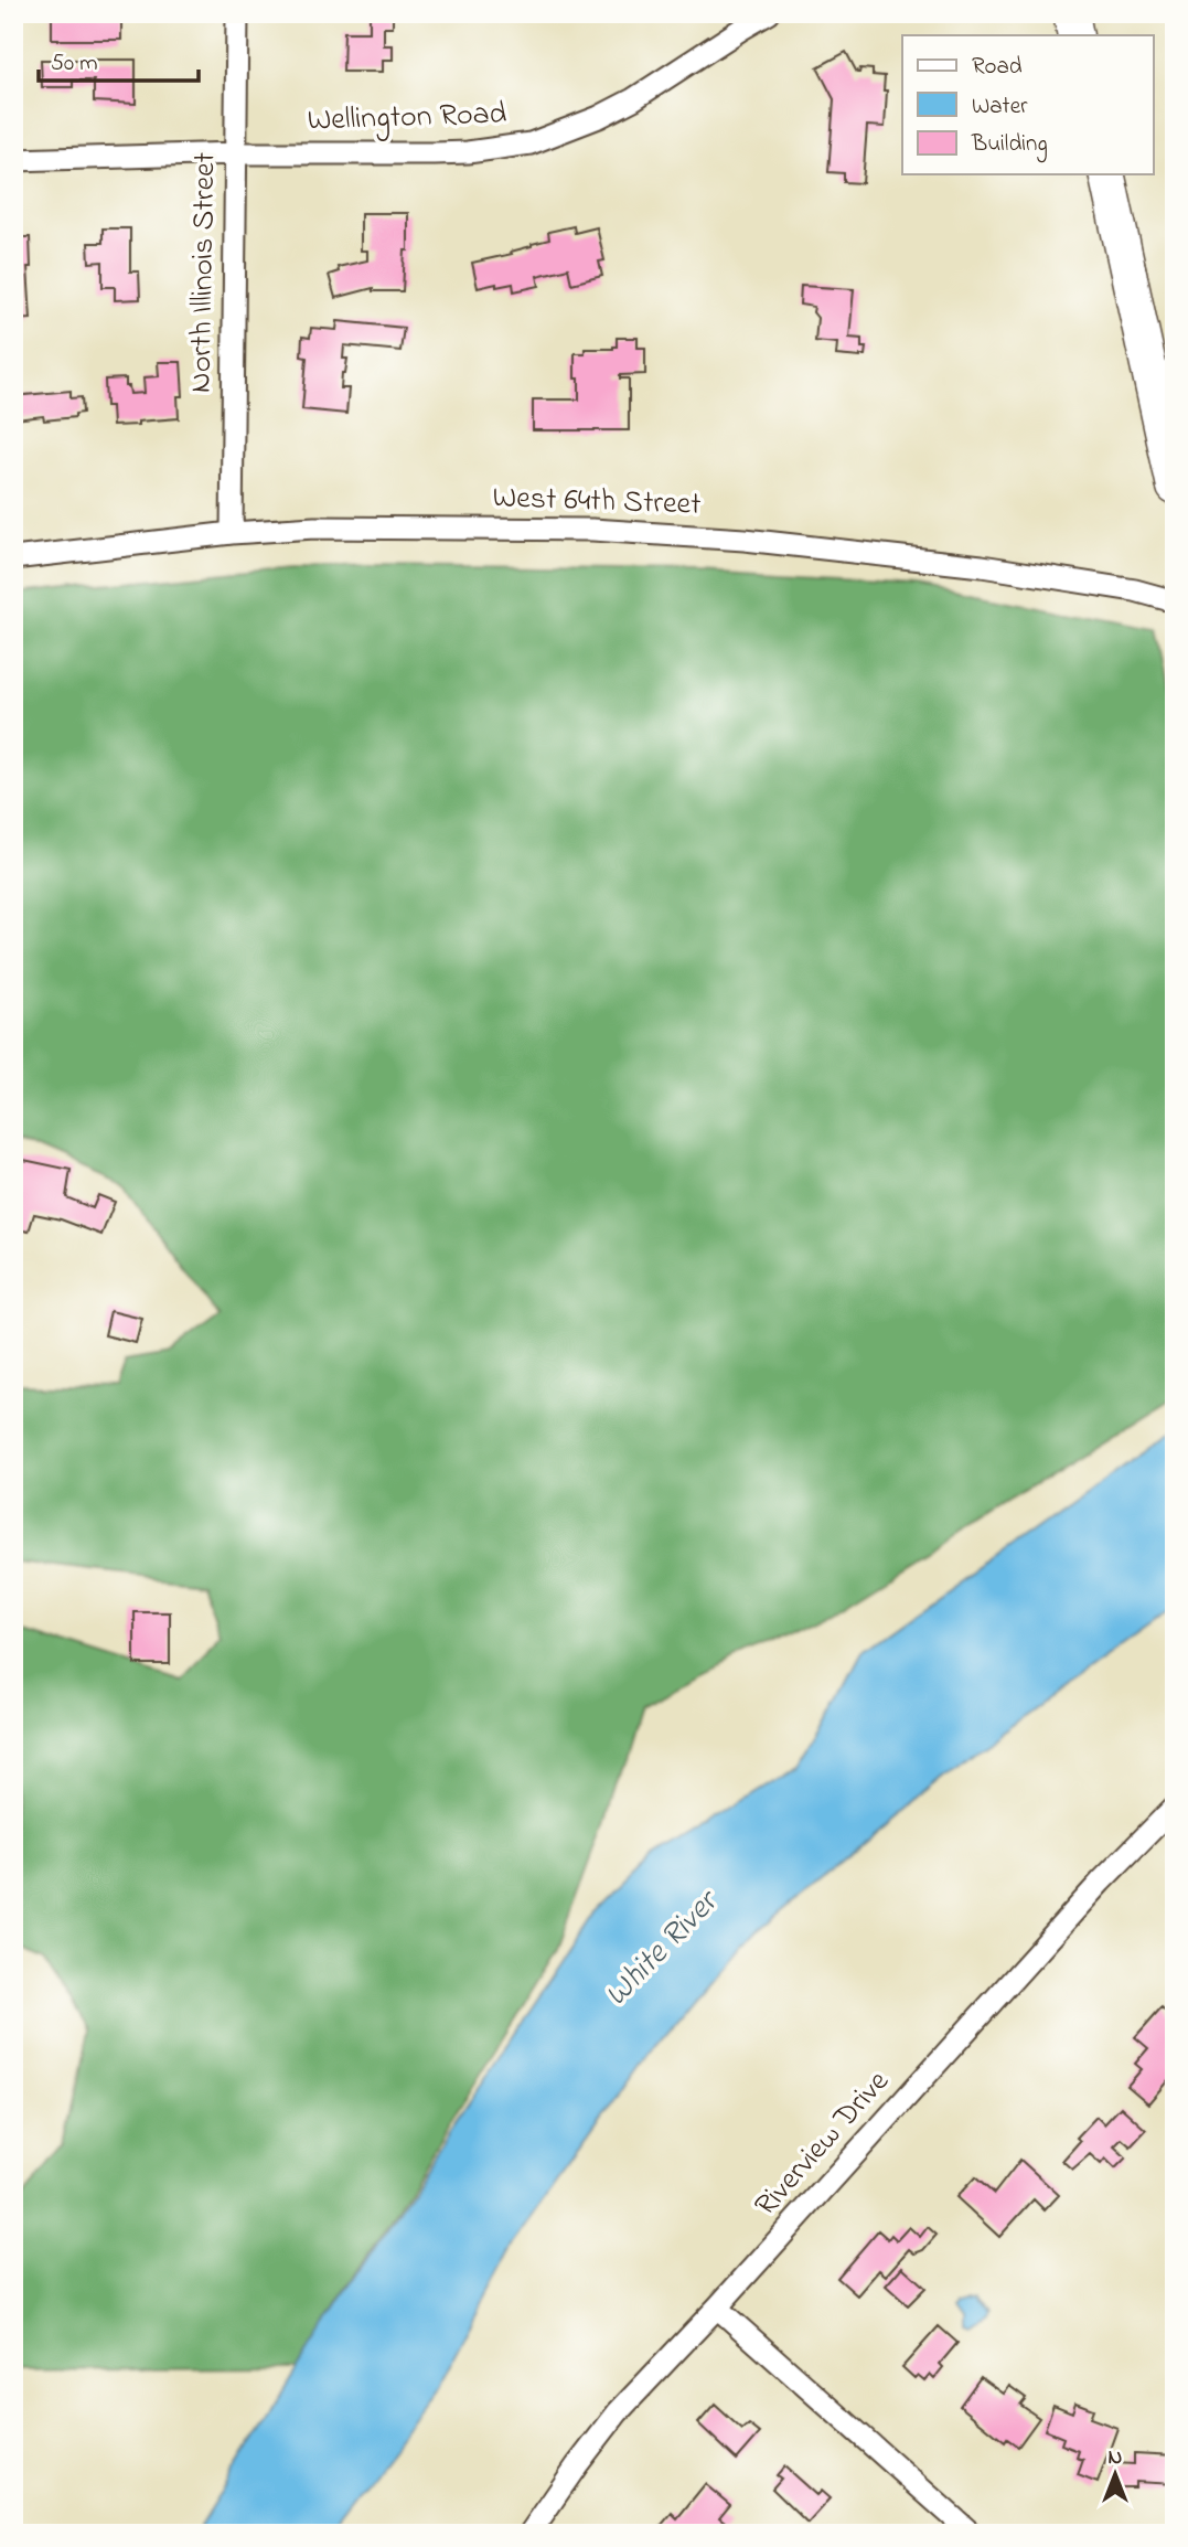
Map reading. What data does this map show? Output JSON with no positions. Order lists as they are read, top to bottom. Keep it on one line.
{"streets":{"street":["Wellington Road","North Illinois Street","West 64th Street","Riverview Drive"]},"crossings":[["Wellington Road","North Illinois Street"],["North Illinois Street","West 64th Street"]],"water":["White River"],"legend":["Road","Water","Building"],"scale_bar":"50 m","north":"top"}
